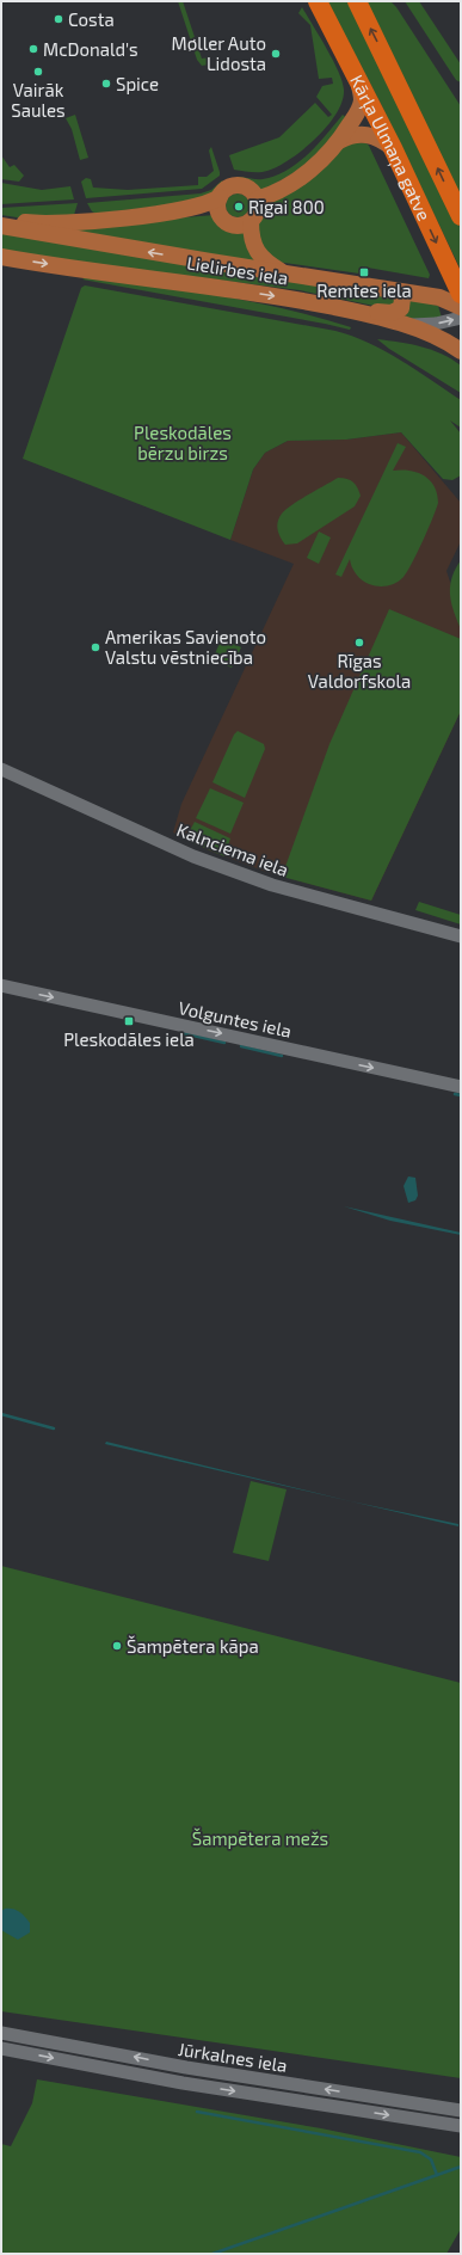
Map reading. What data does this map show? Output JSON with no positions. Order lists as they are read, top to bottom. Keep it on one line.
{"streets":{"highway":["Kārļa Ulmaņa gatve"],"main road":["Lielirbes iela"],"street":["Kalnciema iela","Volguntes iela","Jūrkalnes iela"]},"crossings":[["Kārļa Ulmaņa gatve","Lielirbes iela"]],"one_way":["Volguntes iela"],"parks":["Pleskodāles bērzu birzs","Šampētera mežs"],"places":{"other":["Costa","McDonald's","Møller Auto Lidosta","Vairāk Saules","Spice","Rīgai 800","Rīgas Valdorfskola","Amerikas Savienoto Valstu vēstniecība","Šampētera kāpa"],"transit":["Remtes iela","Pleskodāles iela"]}}
